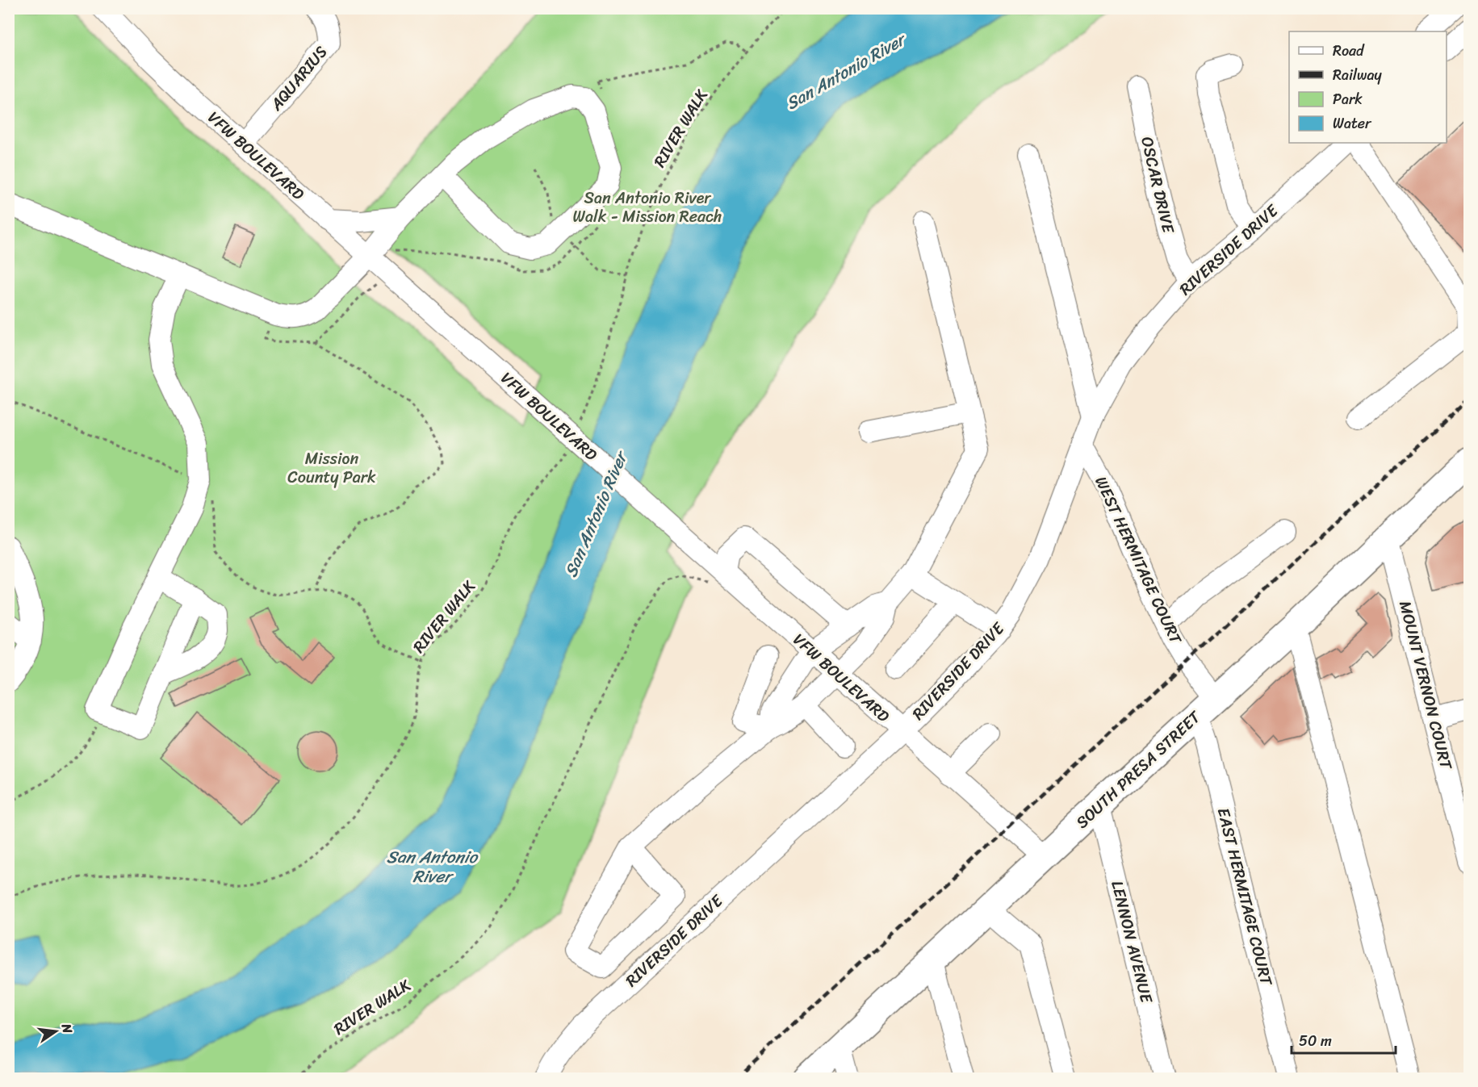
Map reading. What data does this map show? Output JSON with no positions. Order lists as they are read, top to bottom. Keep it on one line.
{"streets":{"main road":["SOUTH PRESA STREET"],"street":["AQUARIUS","VFW BOULEVARD","OSCAR DRIVE","RIVERSIDE DRIVE","WEST HERMITAGE COURT","MOUNT VERNON COURT","EAST HERMITAGE COURT","LENNON AVENUE"],"path":["RIVER WALK"]},"crossings":[["AQUARIUS","VFW BOULEVARD"],["RIVER WALK","VFW BOULEVARD"],["VFW BOULEVARD","RIVERSIDE DRIVE"],["VFW BOULEVARD","SOUTH PRESA STREET"],["OSCAR DRIVE","RIVERSIDE DRIVE"],["RIVERSIDE DRIVE","WEST HERMITAGE COURT"],["WEST HERMITAGE COURT","SOUTH PRESA STREET"],["WEST HERMITAGE COURT","EAST HERMITAGE COURT"],["MOUNT VERNON COURT","SOUTH PRESA STREET"],["SOUTH PRESA STREET","EAST HERMITAGE COURT"],["SOUTH PRESA STREET","LENNON AVENUE"]],"water":["San Antonio River"],"parks":["San Antonio River Walk - Mission Reach","Mission County Park"],"legend":["Road","Railway","Park","Water"],"scale_bar":"50 m","north":"right"}
